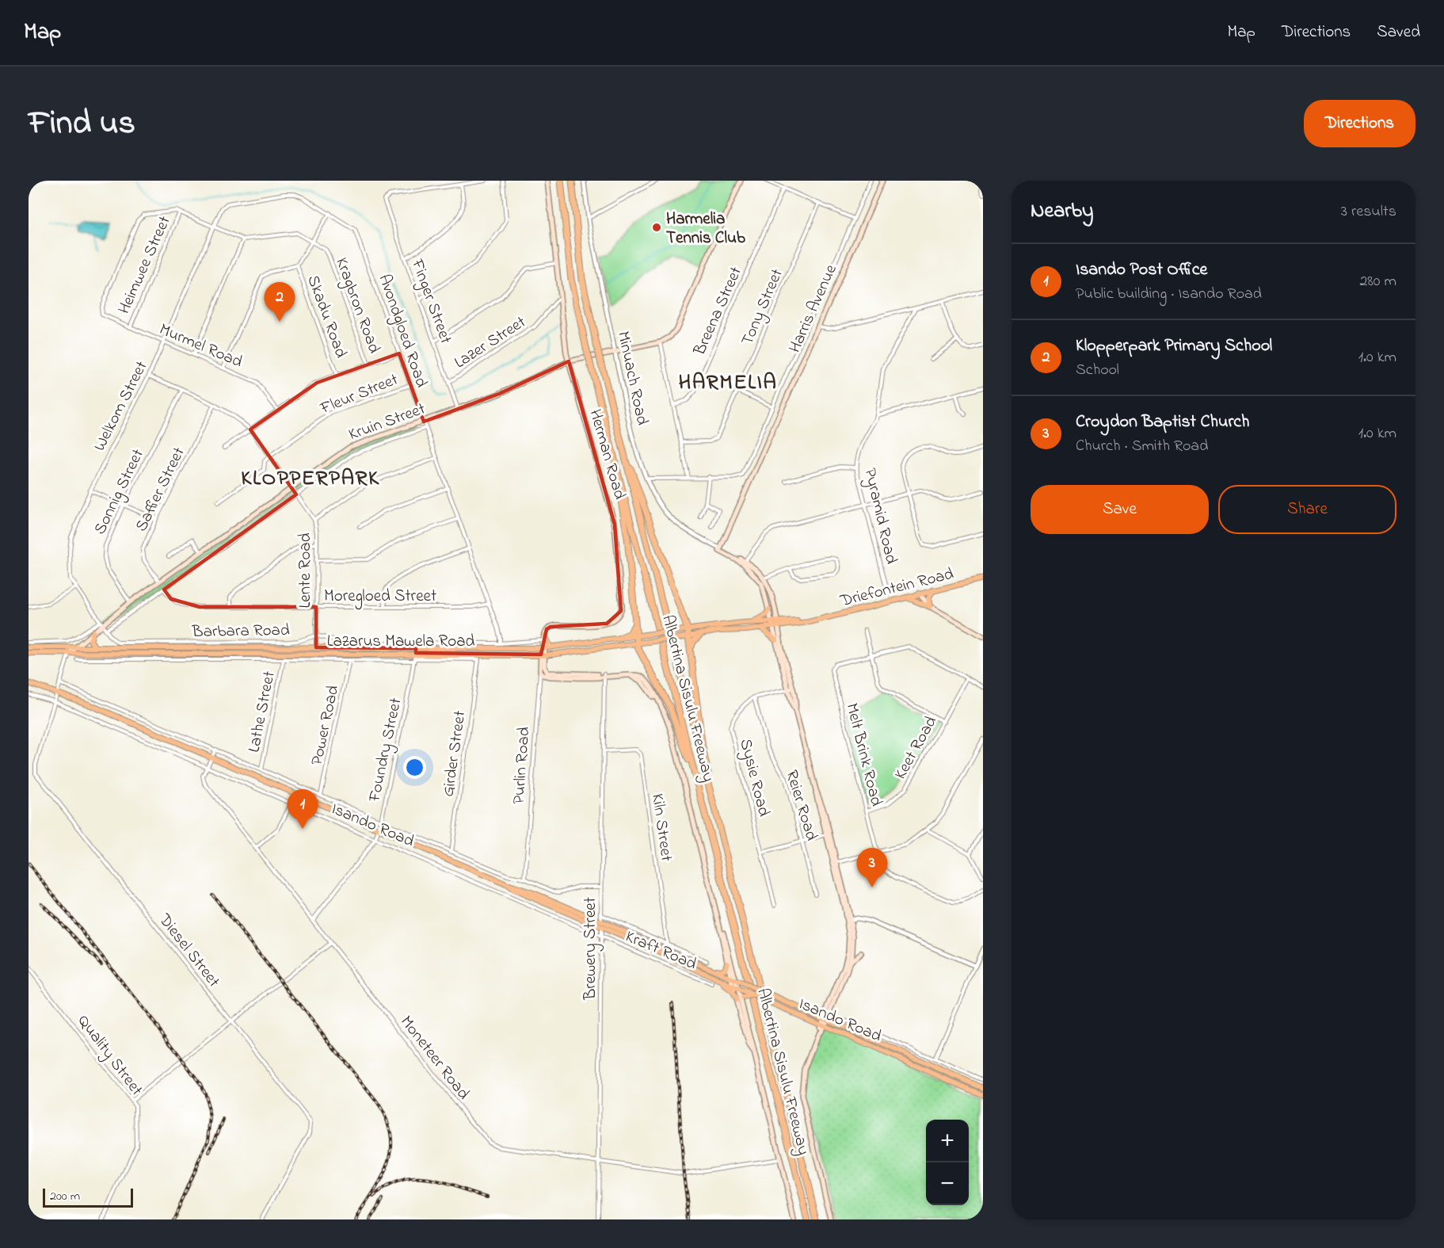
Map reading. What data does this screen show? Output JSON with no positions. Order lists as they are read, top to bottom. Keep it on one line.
{"streets":{"highway":["Albertina Sisulu Freeway"],"main road":["Harris Avenue","Kruin Street","Herman Road","Driefontein Road","Lazarus Mawela Road","Purlin Road","Isando Road"],"street":["Heimwee Street","Finger Street","Kragbron Road","Tony Street","Breena Street","Skadu Road","Avondgloed Road","Lazer Street","Murmel Road","Minuach Road","Fleur Street","Welkom Street","Saffier Street","Sonnig Street","Pyramid Road","Lente Road","Moregloed Street","Barbara Road","Lathe Street","Power Road","Keet Road","Foundry Street","Girder Street","Melt Brink Road","Sysie Road","Reier Road","Kiln Street","Brewery Street","Kraft Road","Diesel Street","Quality Street","Moneteer Road"]},"crossings":[["Heimwee Street","Murmel Road"],["Finger Street","Lazer Street"],["Finger Street","Kruin Street"],["Harris Avenue","Minuach Road"],["Avondgloed Road","Fleur Street"],["Avondgloed Road","Welkom Street"],["Avondgloed Road","Kruin Street"],["Avondgloed Road","Moregloed Street"],["Avondgloed Road","Barbara Road"],["Lazer Street","Herman Road"],["Murmel Road","Welkom Street"],["Minuach Road","Kruin Street"],["Fleur Street","Lente Road"],["Welkom Street","Kruin Street"],["Welkom Street","Lente Road"],["Welkom Street","Barbara Road"],["Kruin Street","Herman Road"],["Kruin Street","Saffier Street"],["Kruin Street","Sonnig Street"],["Kruin Street","Lente Road"],["Kruin Street","Moregloed Street"],["Kruin Street","Barbara Road"],["Kruin Street","Lazarus Mawela Road"],["Kruin Street","Diesel Street"],["Herman Road","Barbara Road"],["Saffier Street","Lente Road"],["Sonnig Street","Lente Road"],["Lente Road","Moregloed Street"],["Lente Road","Barbara Road"],["Lente Road","Lazarus Mawela Road"],["Driefontein Road","Lazarus Mawela Road"],["Lazarus Mawela Road","Foundry Street"],["Lazarus Mawela Road","Girder Street"],["Lazarus Mawela Road","Purlin Road"],["Lazarus Mawela Road","Diesel Street"],["Lathe Street","Isando Road"],["Power Road","Isando Road"],["Keet Road","Melt Brink Road"],["Foundry Street","Girder Street"],["Foundry Street","Isando Road"],["Foundry Street","Moneteer Road"],["Girder Street","Isando Road"],["Purlin Road","Isando Road"],["Sysie Road","Reier Road"],["Isando Road","Brewery Street"],["Isando Road","Kraft Road"],["Isando Road","Diesel Street"],["Isando Road","Moneteer Road"],["Kiln Street","Brewery Street"],["Brewery Street","Kraft Road"],["Brewery Street","Moneteer Road"]],"districts":["HARMELIA","KLOPPERPARK"],"places":["Harmelia Tennis Club"],"scale_bar":"200 m","page":{"header":"Map","nav":["Map","Directions","Saved"],"title":"Find us","buttons":["Directions",["Save","Share"]],"heading":["Nearby","3 results"],"list":[{"mark":"1","name":"Isando Post Office","note":"Public building · Isando Road","value":"280 m"},{"mark":"2","name":"Klopperpark Primary School","note":"School","value":"1.0 km"},{"mark":"3","name":"Croydon Baptist Church","note":"Church · Smith Road","value":"1.0 km"}],"pins":["2","1","3"],"map_buttons":["+","−"],"scale":"200 m"}}
